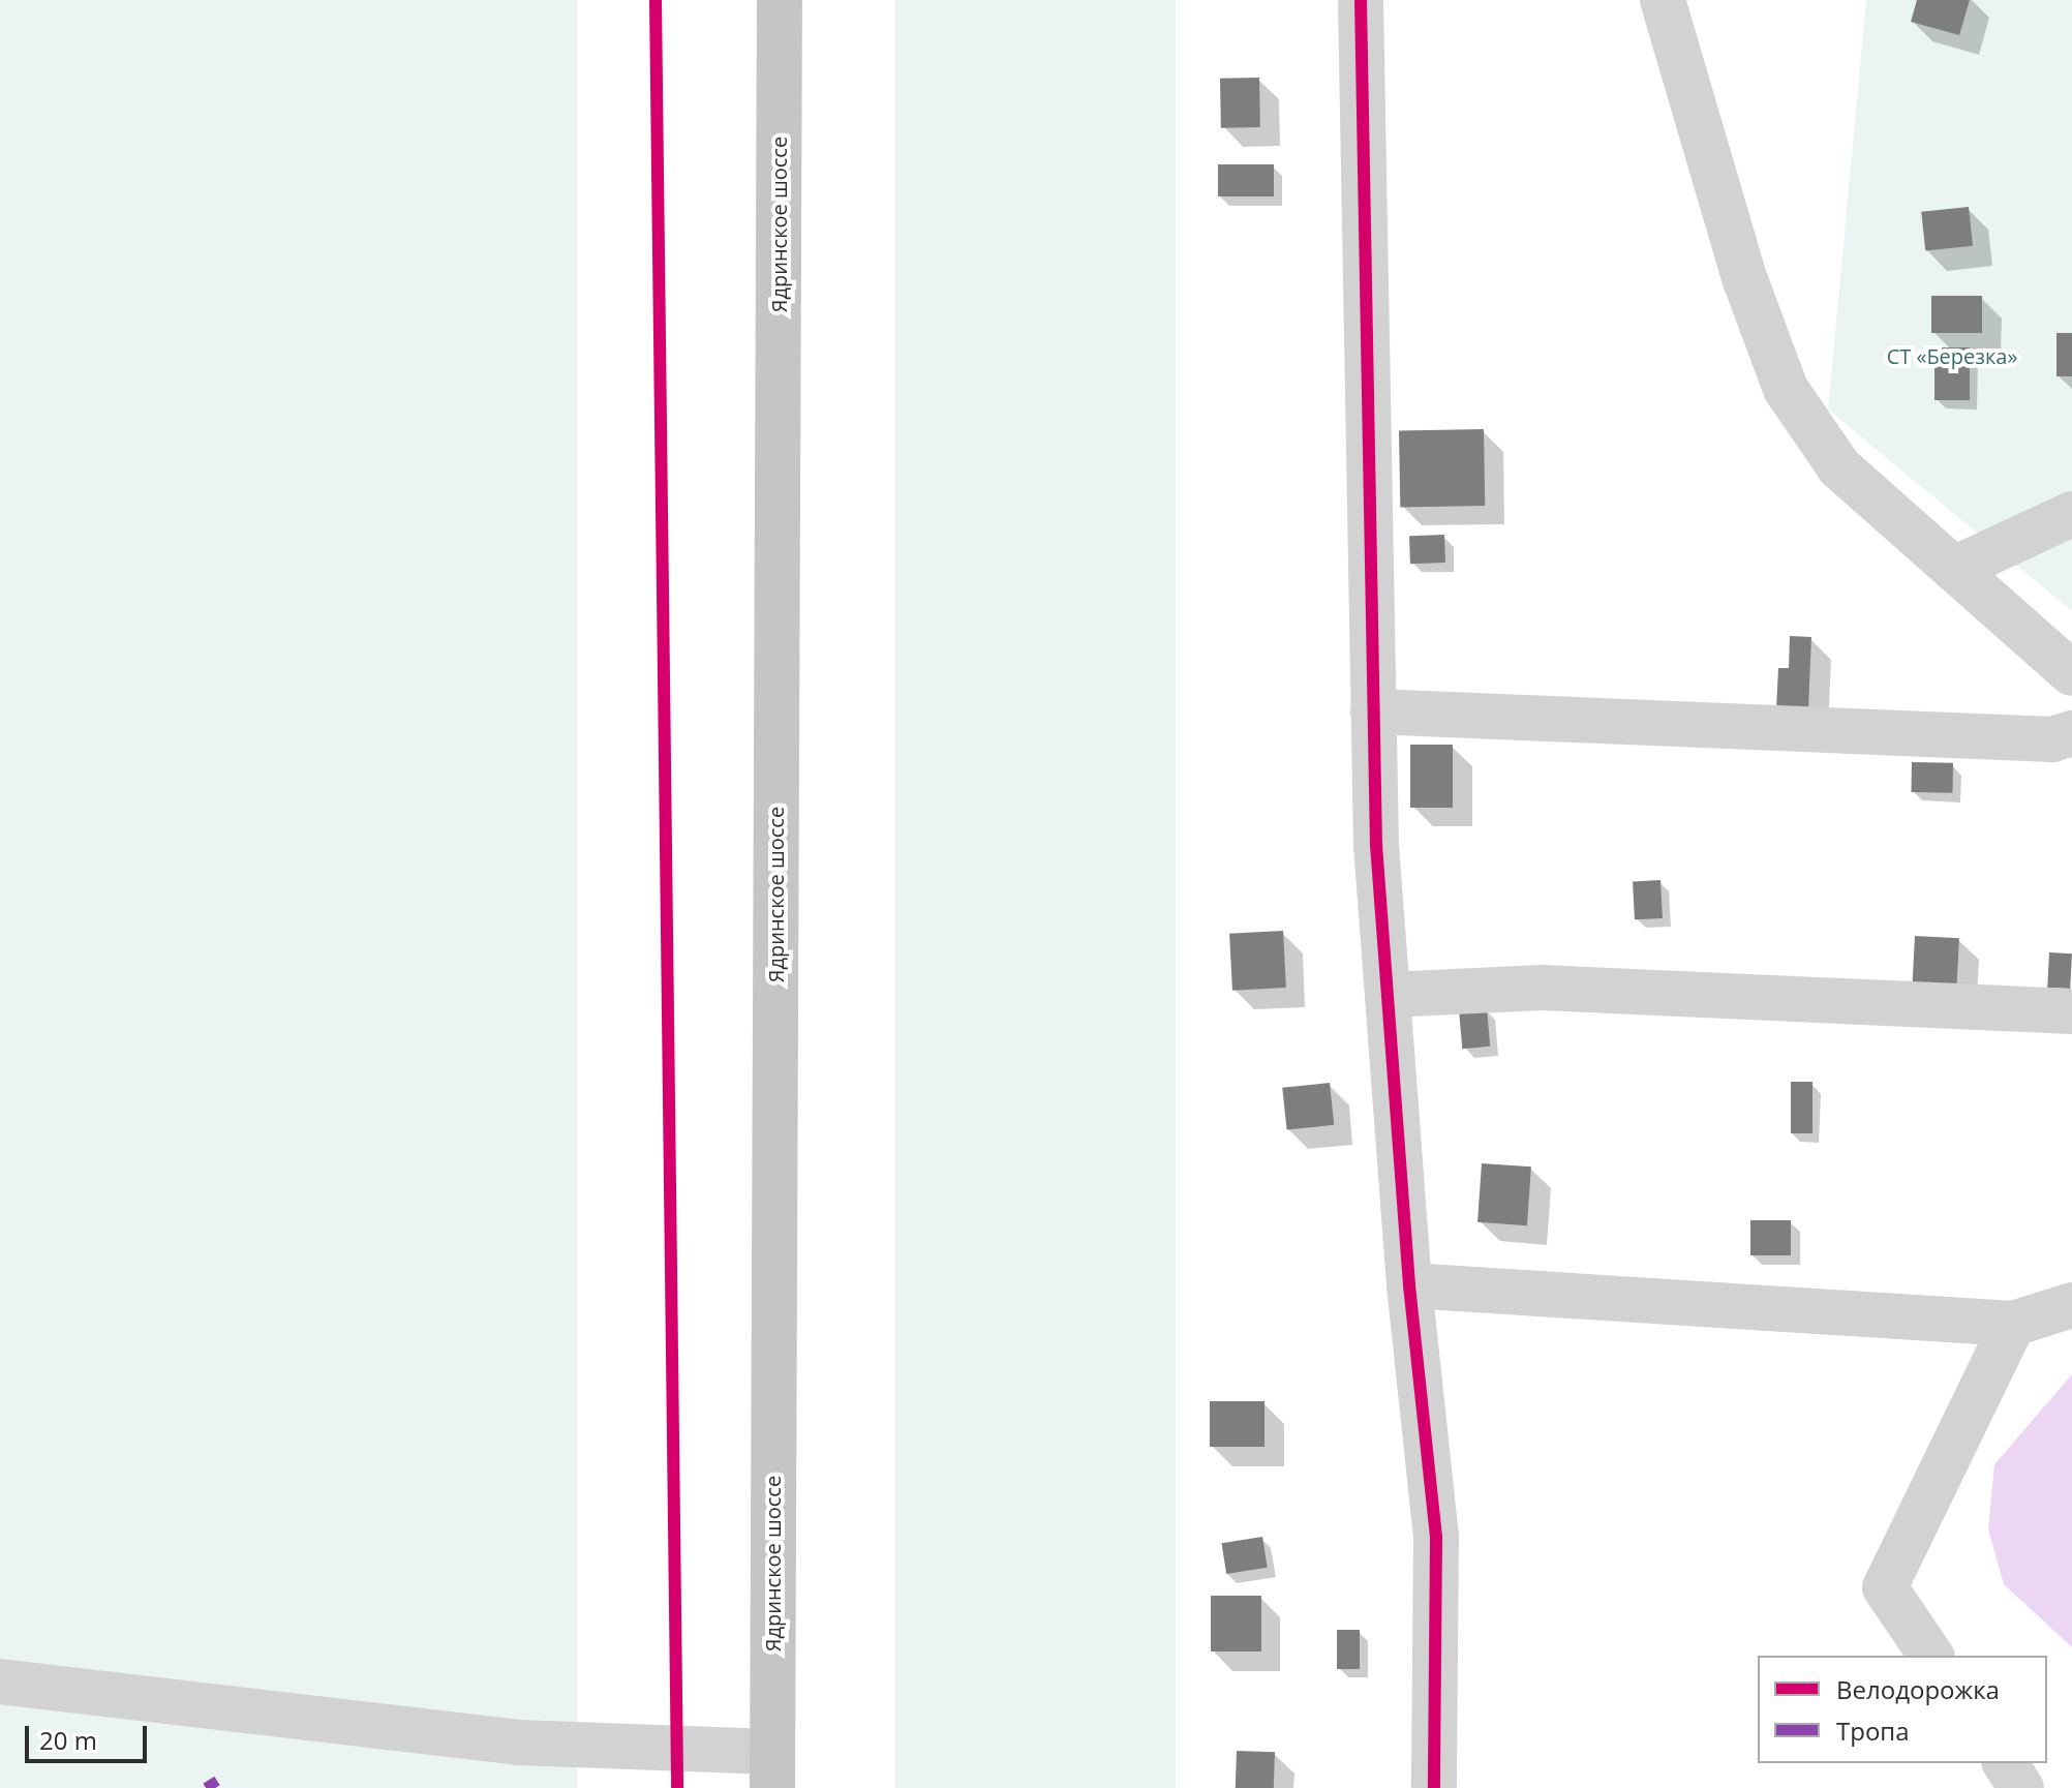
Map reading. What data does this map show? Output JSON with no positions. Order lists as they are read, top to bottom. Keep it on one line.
{"streets":{"main road":["Ядринское шоссе"]},"parks":["СТ «Березка»"],"legend":["Велодорожка","Тропа"],"scale_bar":"20 m"}
